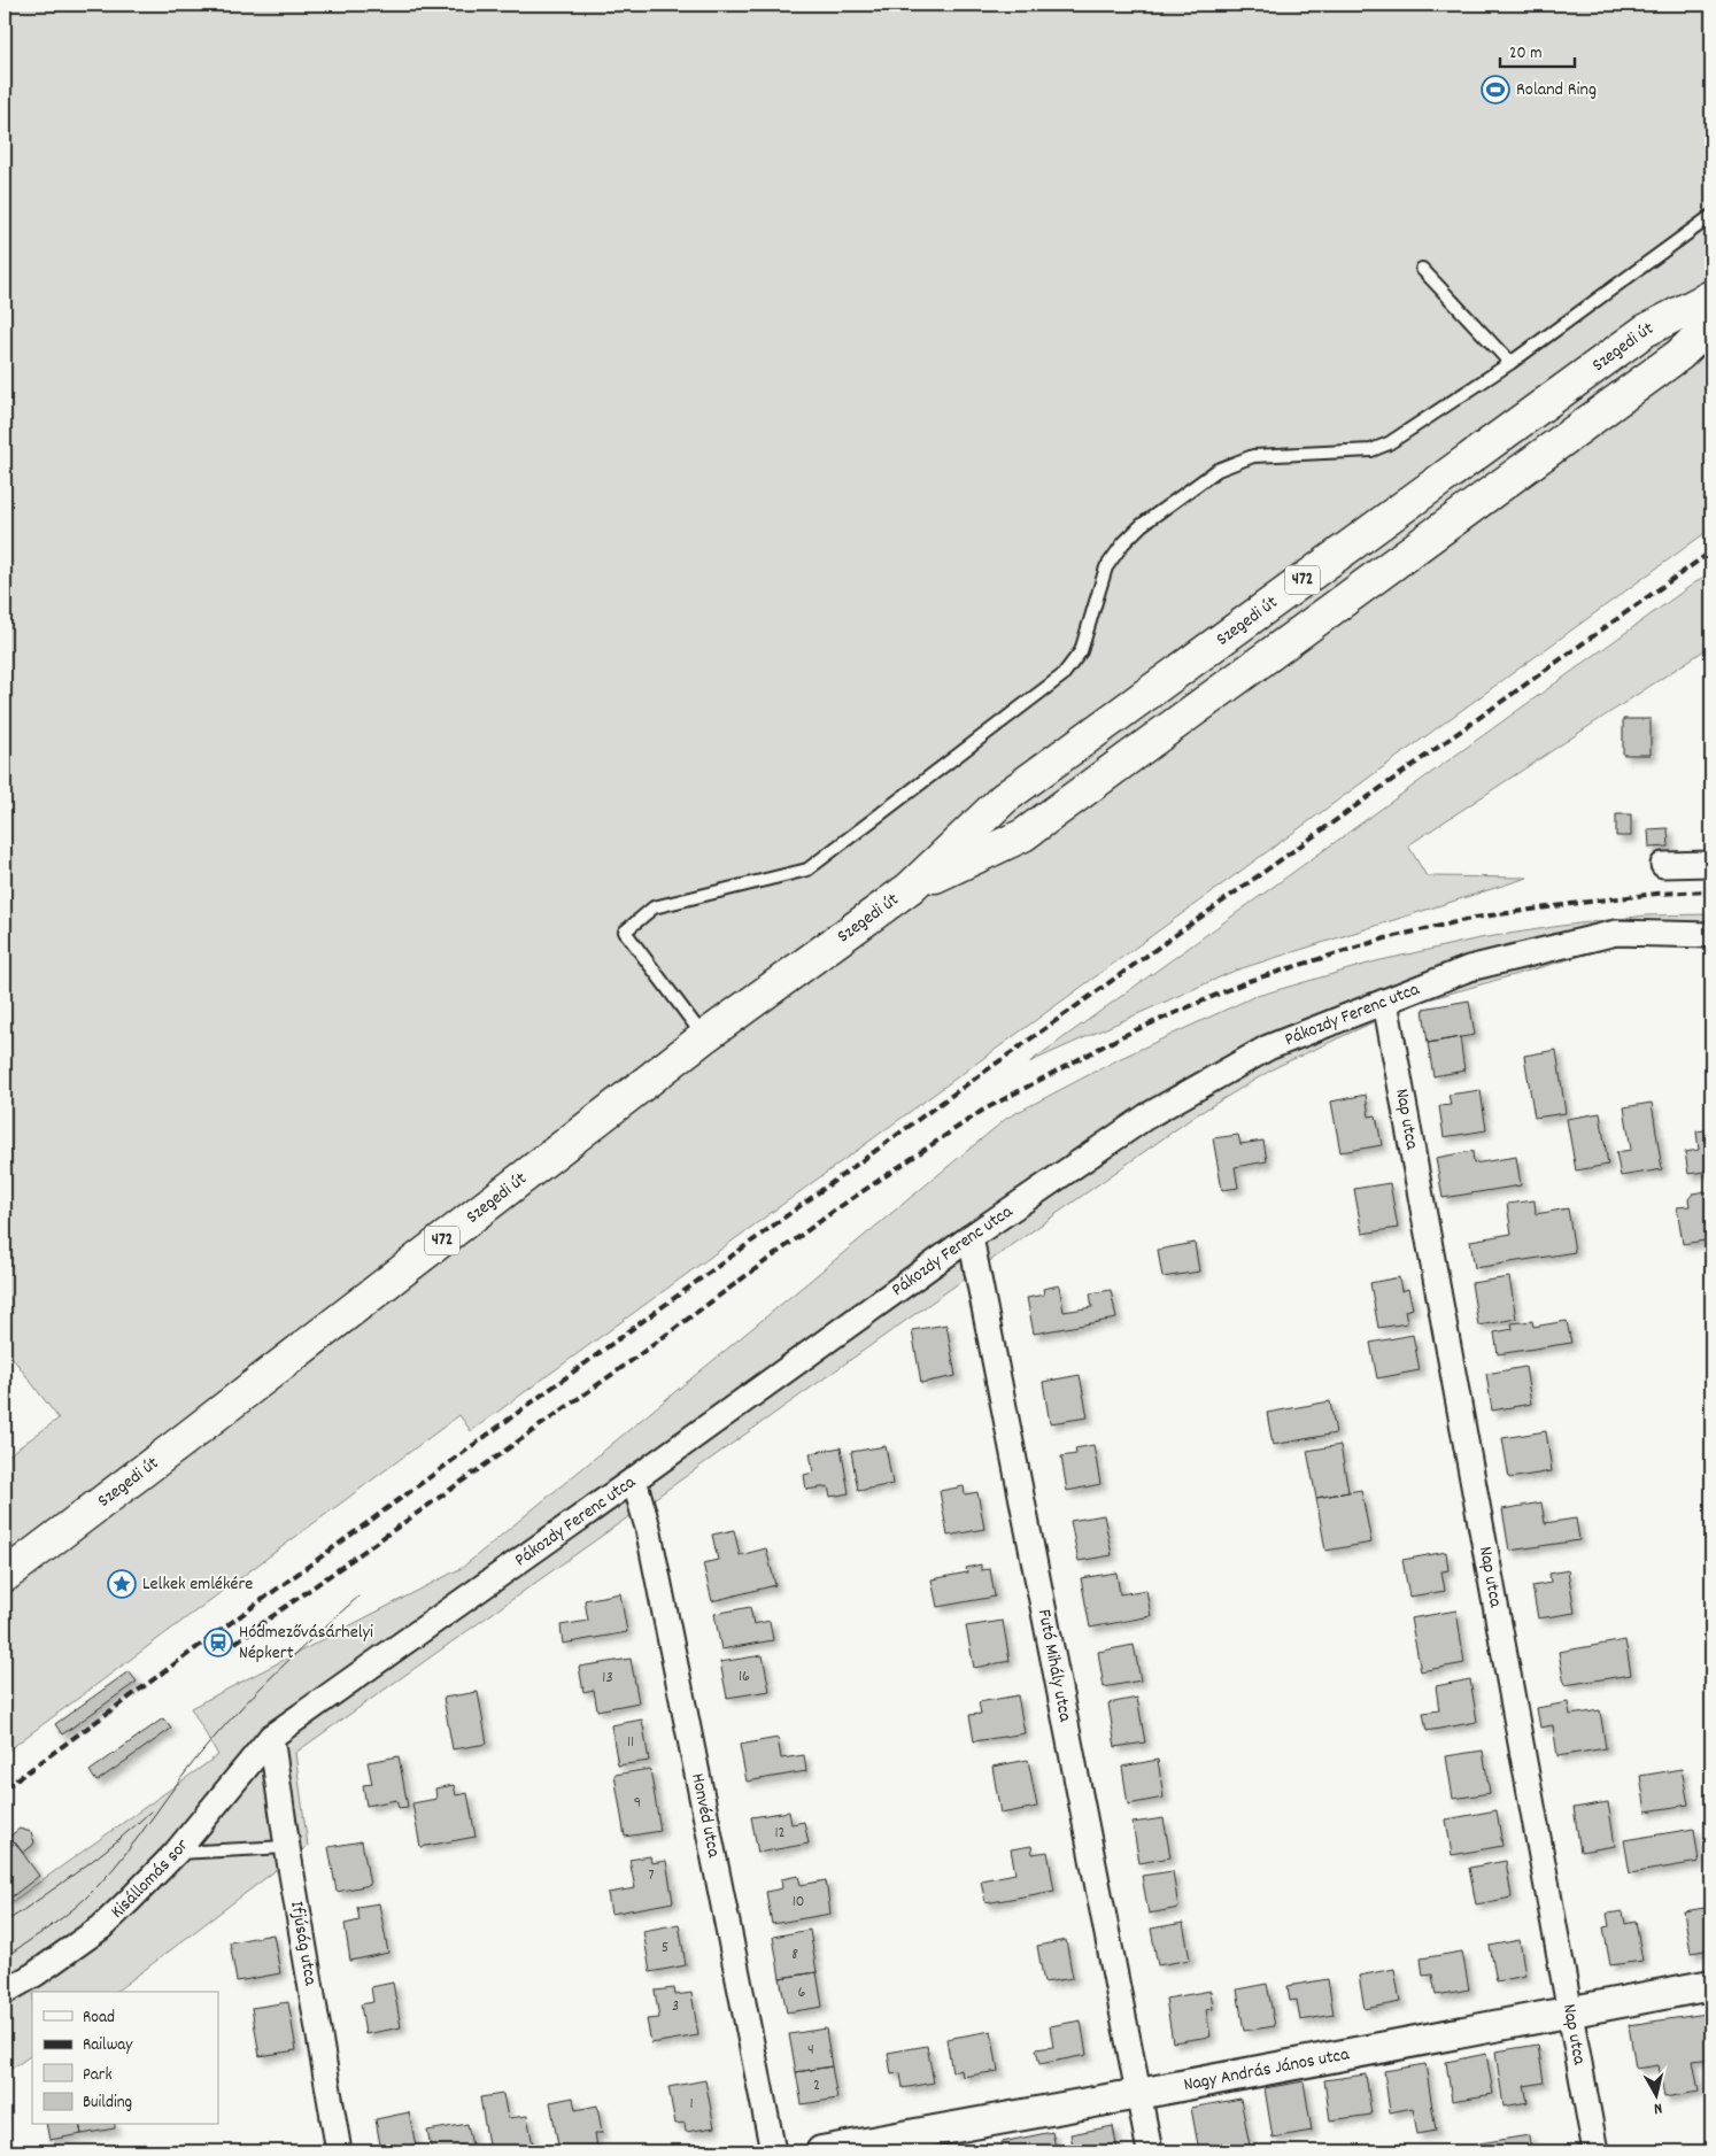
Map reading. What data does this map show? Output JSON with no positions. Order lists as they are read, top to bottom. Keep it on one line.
{"streets":{"main road":["Szegedi út","472"],"street":["Pákozdy Ferenc utca","Nap utca","Futó Mihály utca","Honvéd utca","Kisállomás sor","Ifjúság utca","Nagy András János utca"]},"crossings":[["Pákozdy Ferenc utca","Nap utca"],["Pákozdy Ferenc utca","Futó Mihály utca"],["Pákozdy Ferenc utca","Honvéd utca"],["Pákozdy Ferenc utca","Kisállomás sor"],["Pákozdy Ferenc utca","Ifjúság utca"],["Nap utca","Nagy András János utca"],["Futó Mihály utca","Nagy András János utca"],["Kisállomás sor","Ifjúság utca"]],"places":{"sports":["Roland Ring"],"place":["Lelkek emlékére"],"station":["Hódmezővásárhelyi Népkert"]},"house_numbers":["16","13","11","9","12","7","10","5","8","6","3","4","2","1"],"legend":["Road","Railway","Park","Building"],"scale_bar":"20 m","north":"bottom"}
